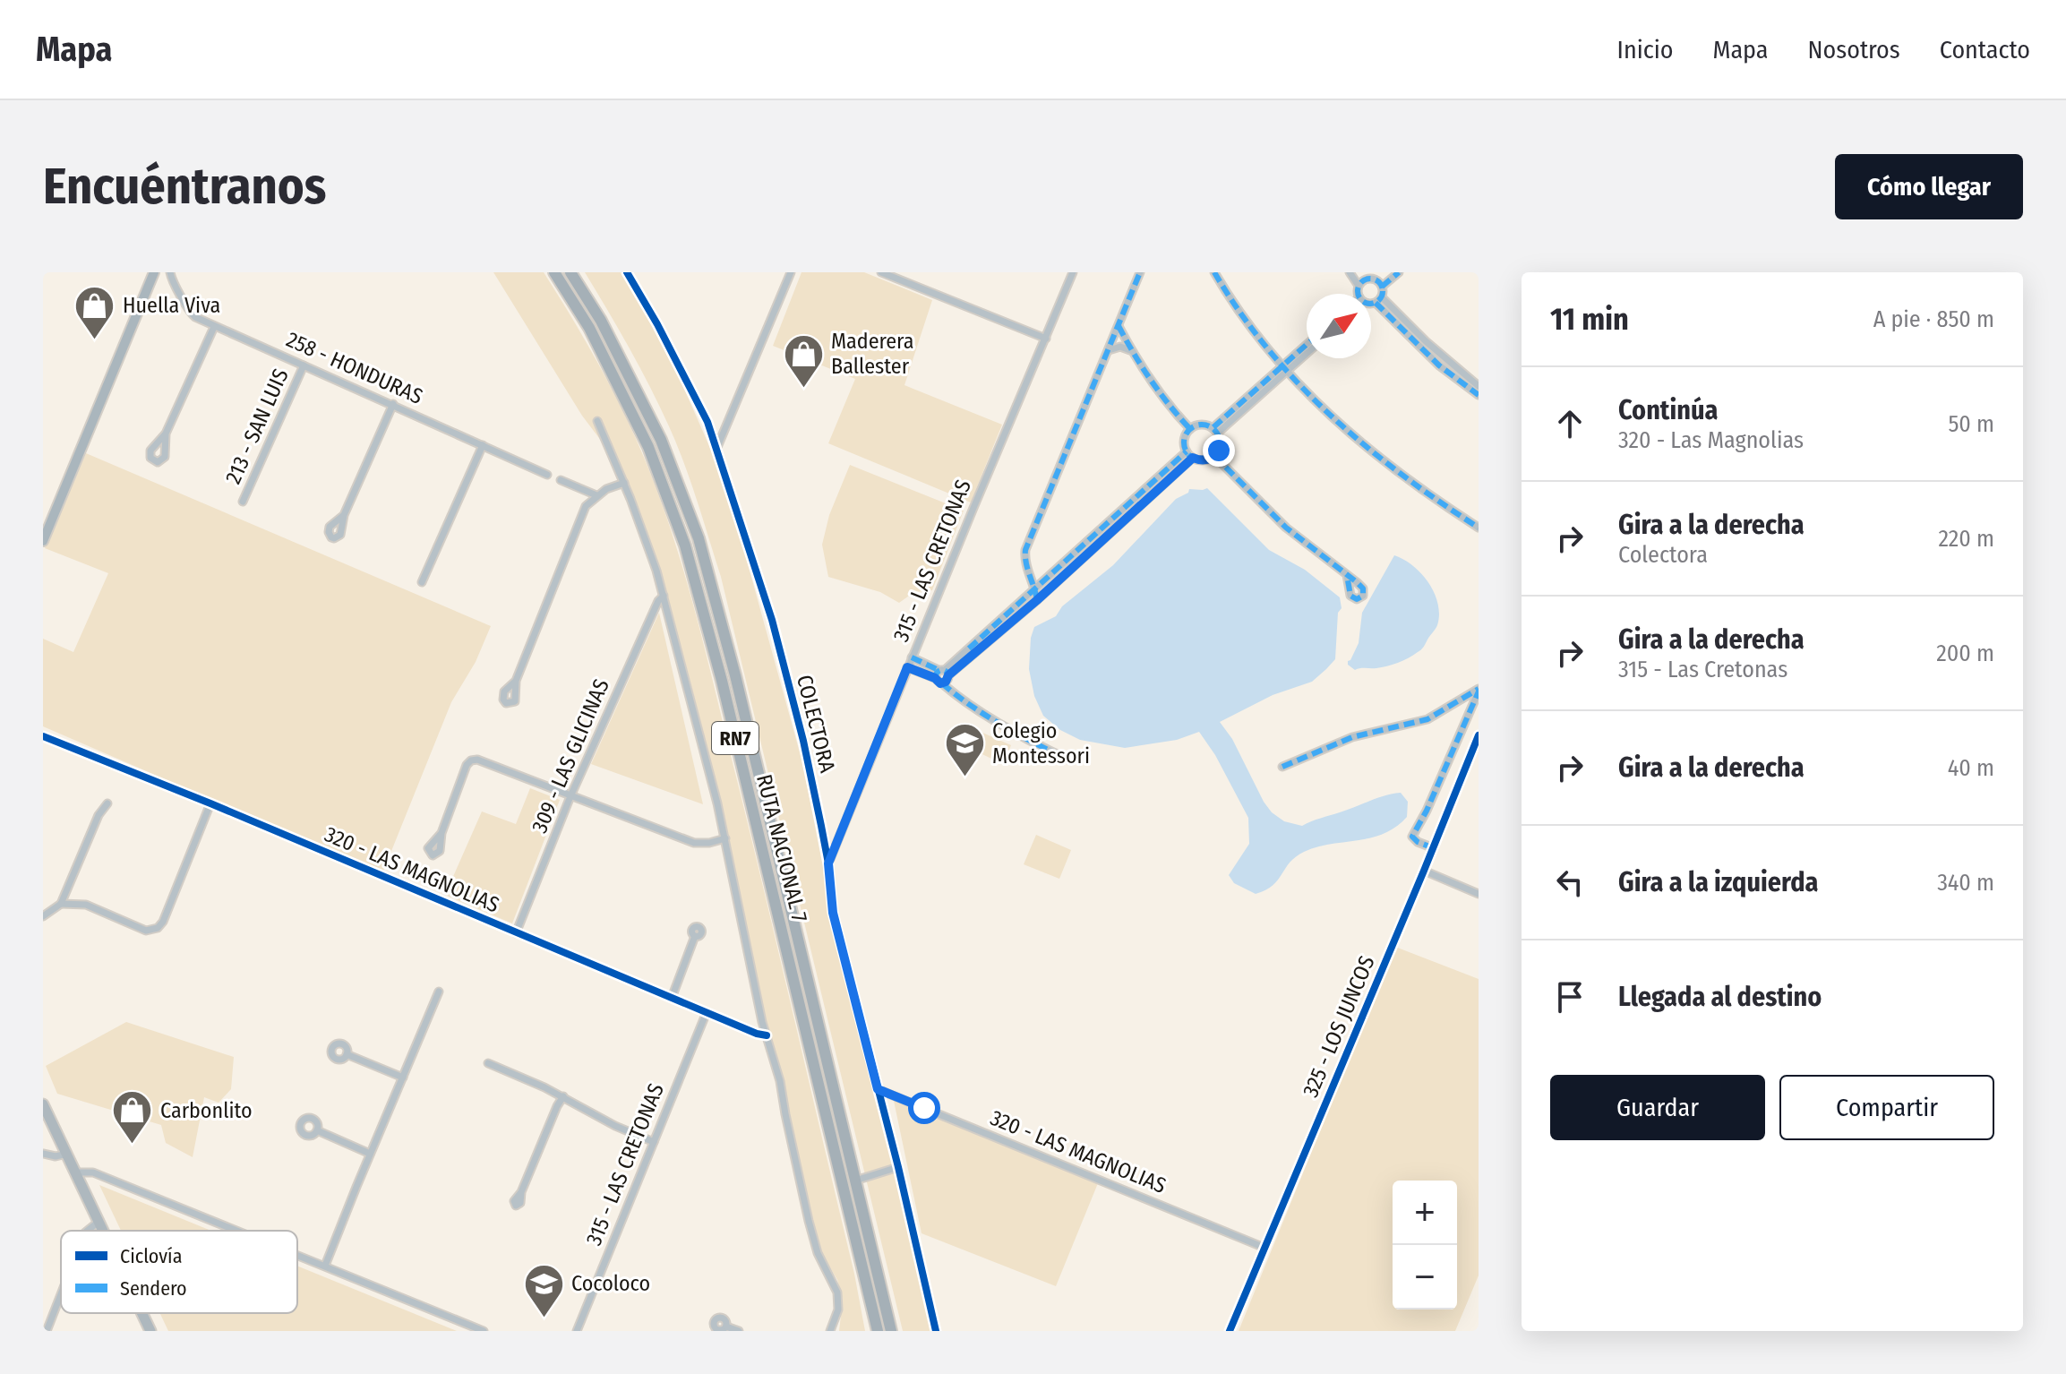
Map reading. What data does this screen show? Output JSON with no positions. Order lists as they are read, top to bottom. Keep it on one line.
{"streets":{"highway":["RN7","RUTA NACIONAL 7"],"street":["258 - HONDURAS","213 - SAN LUIS","315 - LAS CRETONAS","COLECTORA","309 - LAS GLICINAS","320 - LAS MAGNOLIAS","325 - LOS JUNCOS"]},"crossings":[["258 - HONDURAS","213 - SAN LUIS"],["315 - LAS CRETONAS","COLECTORA"],["315 - LAS CRETONAS","320 - LAS MAGNOLIAS"],["COLECTORA","320 - LAS MAGNOLIAS"],["309 - LAS GLICINAS","320 - LAS MAGNOLIAS"],["320 - LAS MAGNOLIAS","325 - LOS JUNCOS"]],"places":{"shop":["Huella Viva","Maderera Ballester","Carbonlito"],"school or university":["Colegio Montessori","Cocoloco"]},"legend":["Ciclovía","Sendero"],"north":"top right","page":{"header":"Mapa","nav":["Inicio","Mapa","Nosotros","Contacto"],"buttons":["Cómo llegar",["Guardar","Compartir"]],"title":"Encuéntranos","heading":["11 min","A pie · 850 m"],"list":[["Continúa","320 - Las Magnolias","50 m"],["Gira a la derecha","Colectora","220 m"],["Gira a la derecha","315 - Las Cretonas","200 m"],["Gira a la derecha","40 m"],["Gira a la izquierda","340 m"],"Llegada al destino"],"map_buttons":["+","−"]}}
